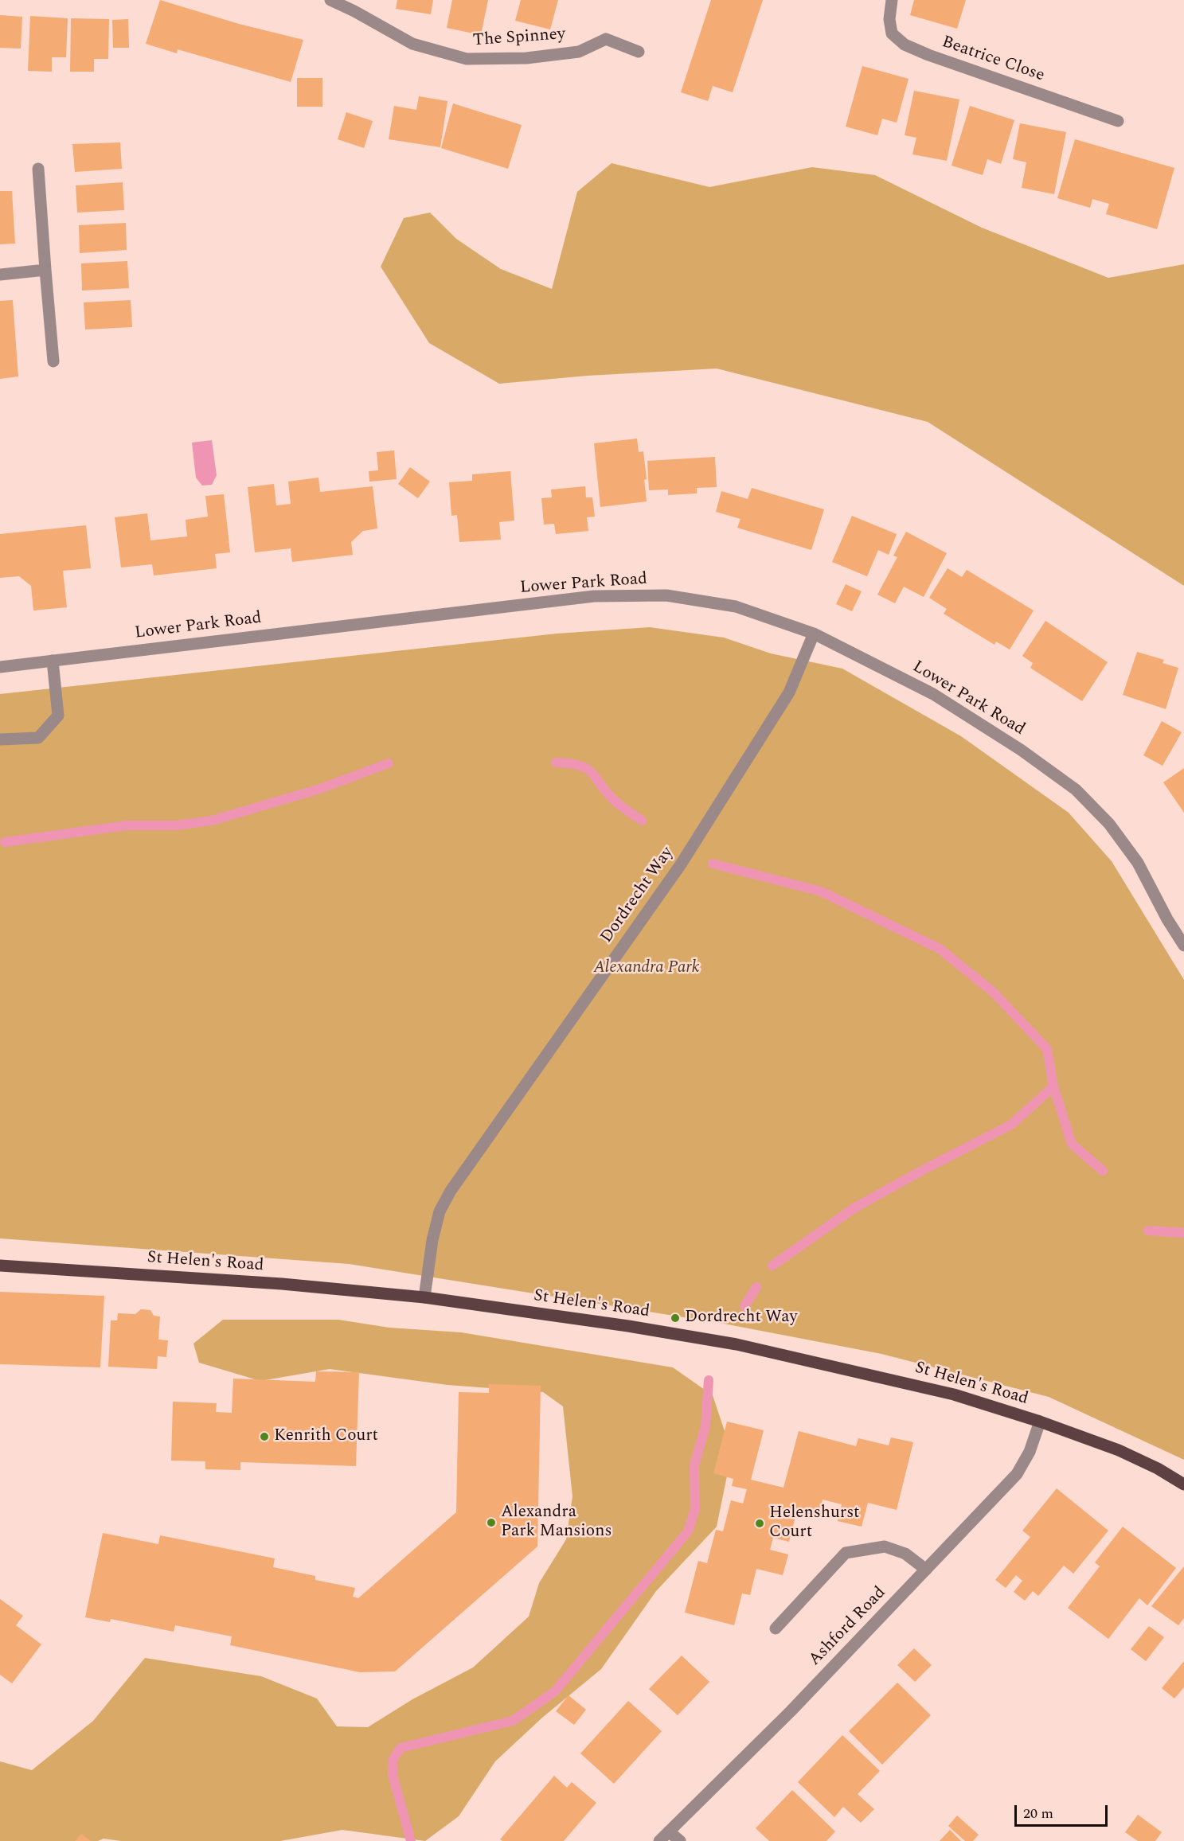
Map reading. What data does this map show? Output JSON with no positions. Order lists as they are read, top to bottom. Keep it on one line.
{"streets":{"main road":["St Helen's Road"],"street":["The Spinney","Beatrice Close","Lower Park Road","Dordrecht Way","Ashford Road"]},"crossings":[["Lower Park Road","Dordrecht Way"],["Dordrecht Way","St Helen's Road"],["St Helen's Road","Ashford Road"]],"parks":["Alexandra Park"],"places":["Dordrecht Way","Kenrith Court","Alexandra Park Mansions","Helenshurst Court"],"scale_bar":"20 m"}
